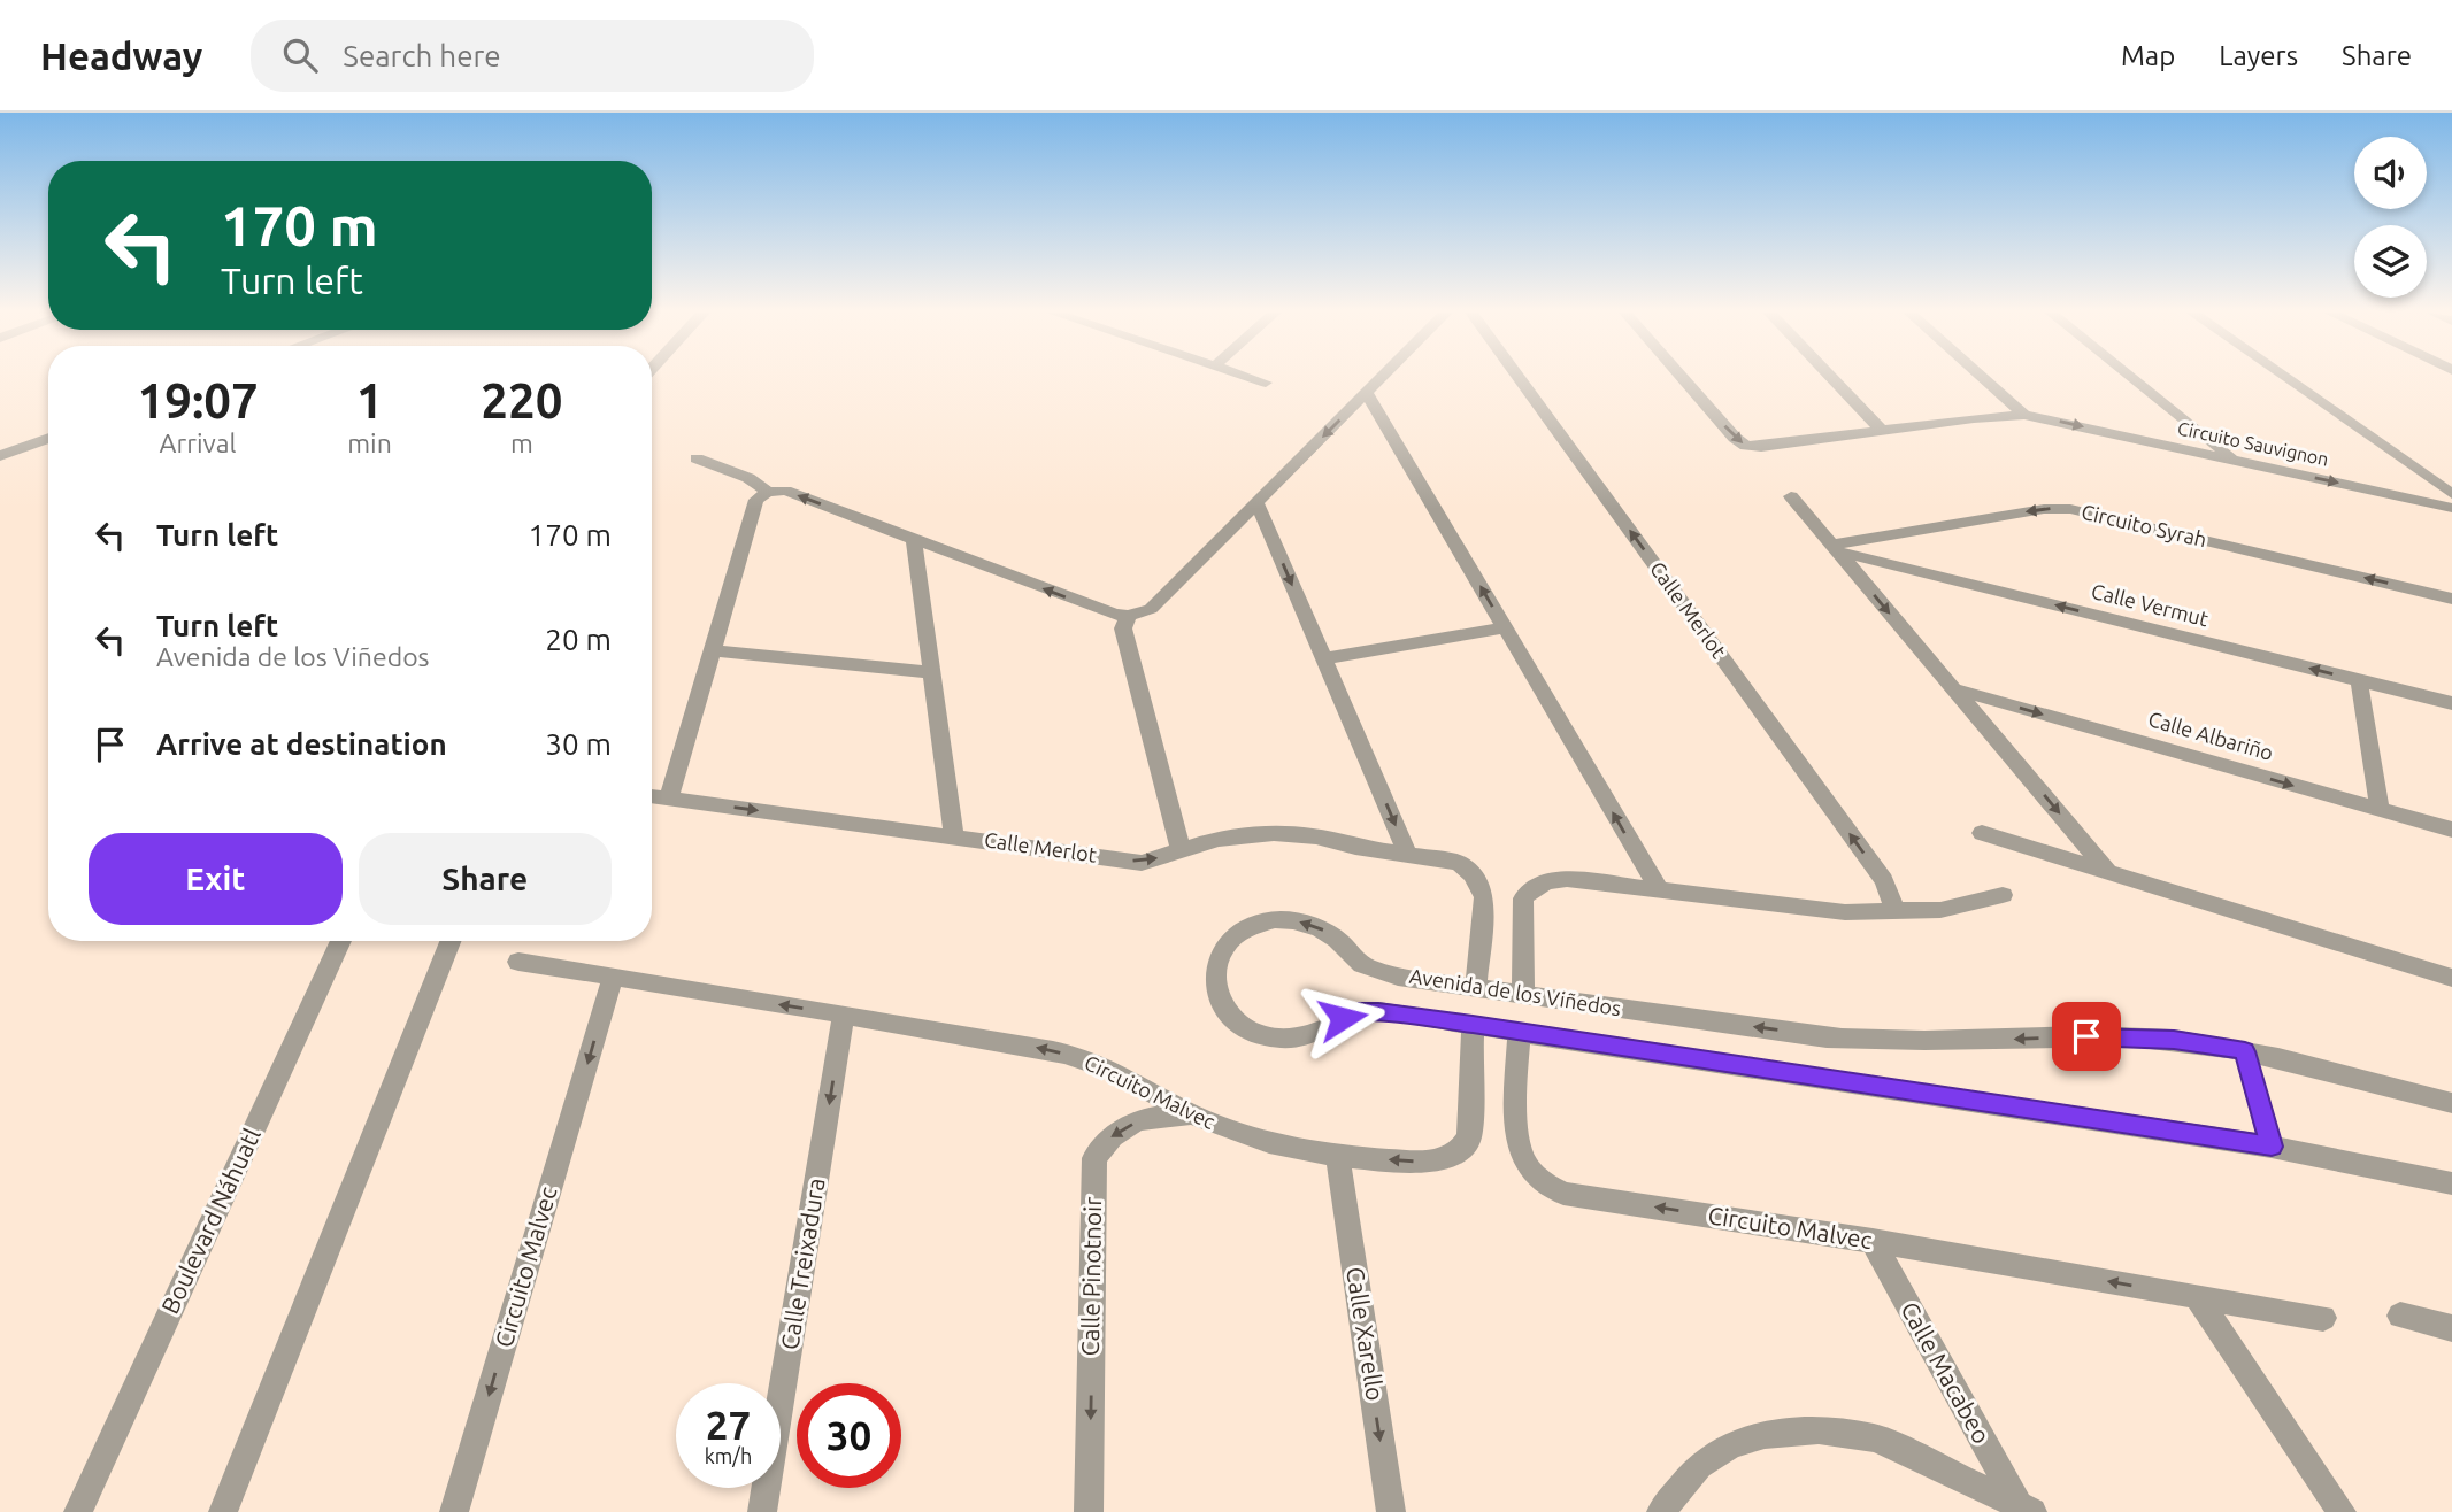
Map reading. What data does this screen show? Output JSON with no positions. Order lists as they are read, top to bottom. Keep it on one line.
{"streets":{"street":["Circuito Sauvignon","Circuito Syrah","Calle Vermut","Calle Merlot","Calle Albariño","Avenida de los Viñedos","Circuito Malvec","Boulevard Náhuatl","Calle Treixadura","Calle Pinotnoir","Calle Xarello","Calle Macabeo"]},"crossings":[["Circuito Syrah","Calle Vermut"],["Calle Merlot","Avenida de los Viñedos"],["Avenida de los Viñedos","Circuito Malvec"],["Circuito Malvec","Calle Treixadura"],["Circuito Malvec","Calle Pinotnoir"],["Circuito Malvec","Calle Xarello"],["Circuito Malvec","Calle Macabeo"]],"one_way":["Circuito Syrah","Calle Vermut","Calle Treixadura","Calle Pinotnoir","Calle Xarello"],"page":{"header":"Headway","search":"Search here","nav":["Map","Layers","Share"],"turn":["170 m","Turn left"],"eta":["19:07","Arrival","1","min","220","m"],"list":[{"name":"Turn left","value":"170 m"},{"name":"Turn left","note":"Avenida de los Viñedos","value":"20 m"},{"name":"Arrive at destination","value":"30 m"}],"buttons":["Exit","Share"],"speed":"27 km/h","limit":"30"}}
